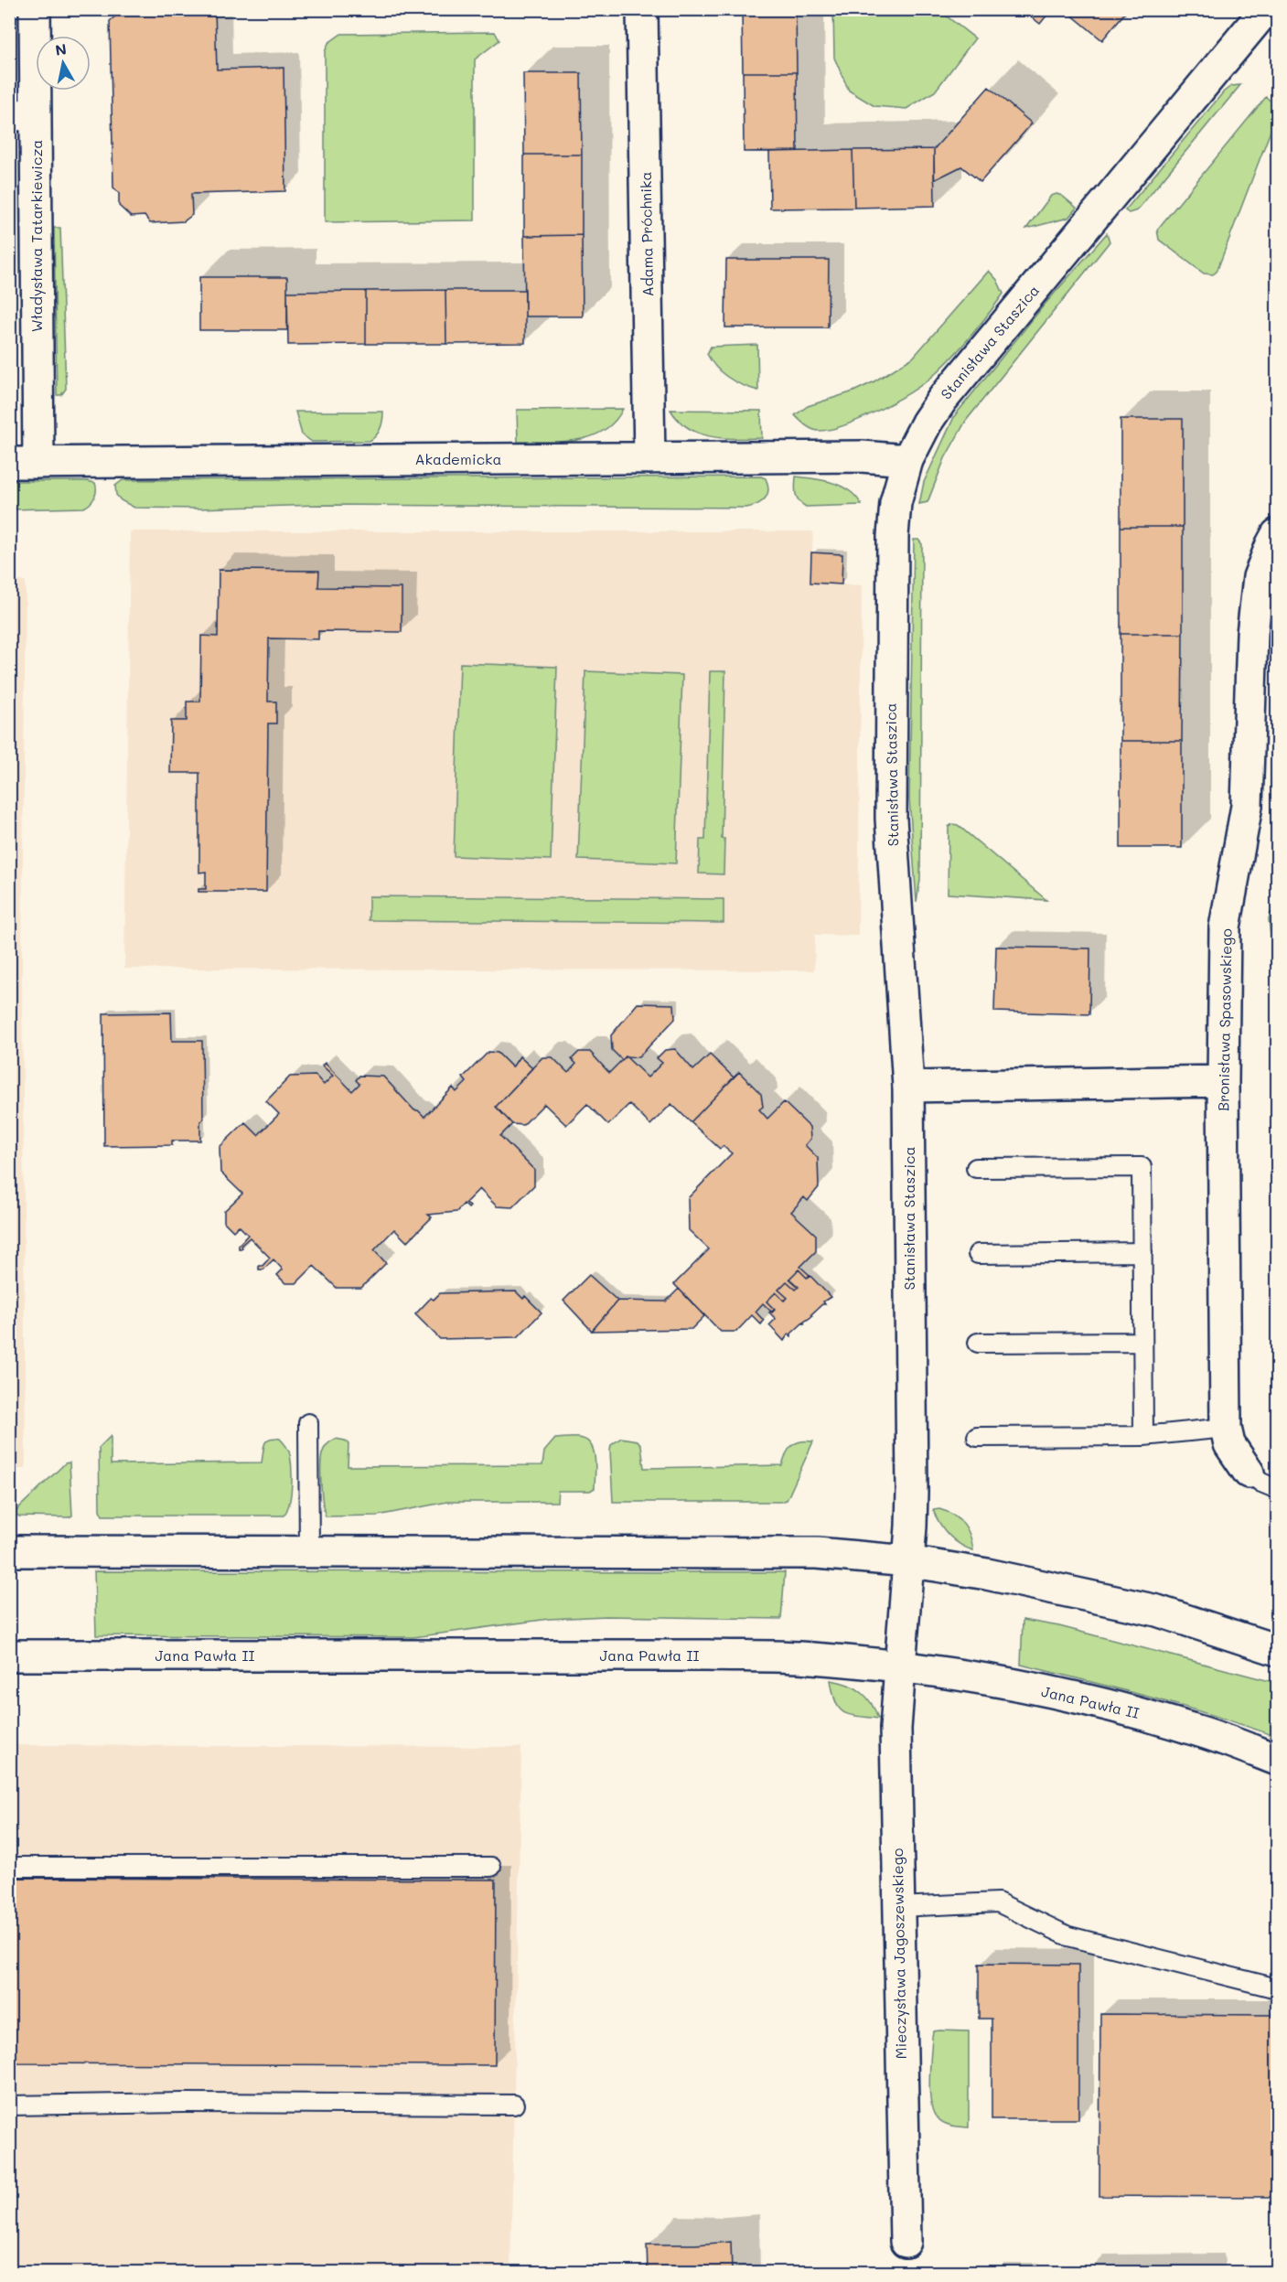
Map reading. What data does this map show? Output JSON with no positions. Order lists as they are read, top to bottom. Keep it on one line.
{"streets":{"street":["Adama Próchnika","Władysława Tatarkiewicza","Stanisława Staszica","Akademicka","Bronisława Spasowskiego","Jana Pawła II","Mieczysława Jagoszewskiego"]},"crossings":[["Adama Próchnika","Akademicka"],["Władysława Tatarkiewicza","Akademicka"],["Stanisława Staszica","Akademicka"],["Stanisława Staszica","Jana Pawła II"],["Stanisława Staszica","Mieczysława Jagoszewskiego"],["Jana Pawła II","Mieczysława Jagoszewskiego"]],"north":"top"}
